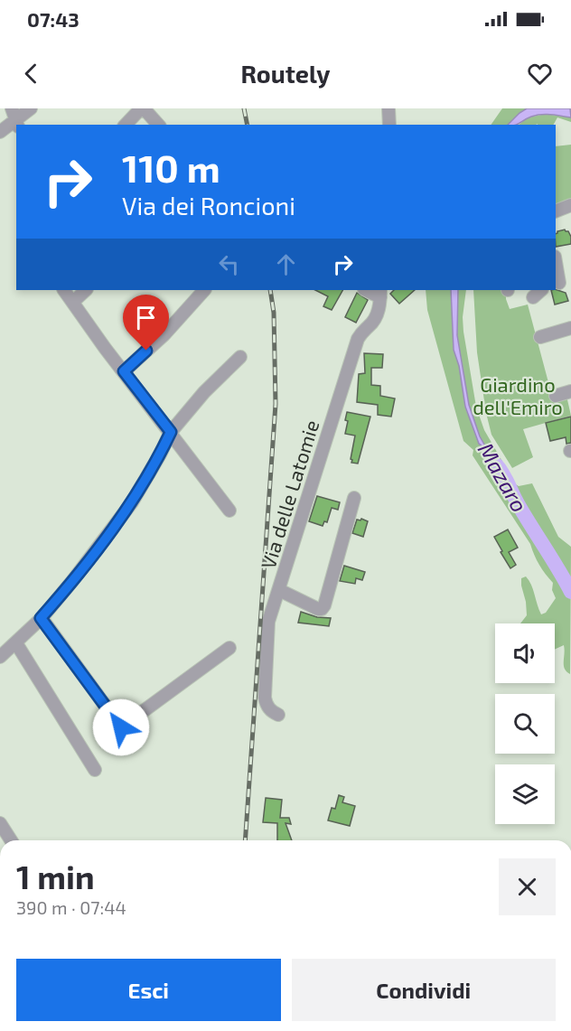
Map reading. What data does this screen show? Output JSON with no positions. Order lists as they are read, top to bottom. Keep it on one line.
{"streets":{"street":["Via delle Latomie"]},"water":["Mazaro"],"parks":["Giardino dell'Emiro"],"page":{"status":"07:43","header":"Routely","turn":["110 m","Via dei Roncioni"],"heading":["1 min","390 m · 07:44"],"buttons":["Esci","Condividi"]}}
